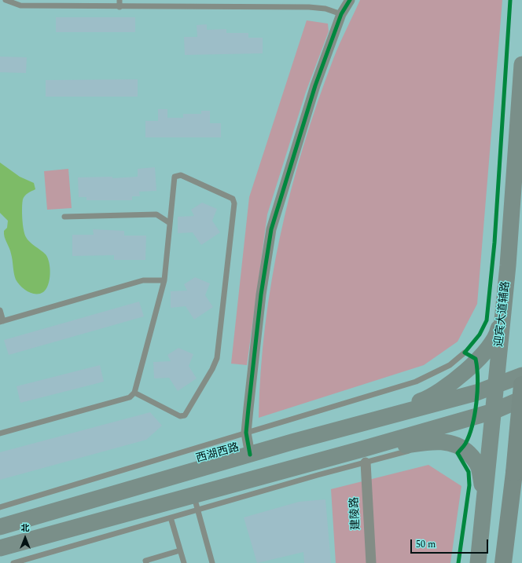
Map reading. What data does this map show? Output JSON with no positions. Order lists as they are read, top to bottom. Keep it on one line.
{"streets":{"main road":["迎宾大道辅路","西湖西路"],"street":["建陵路"]},"crossings":[["迎宾大道辅路","西湖西路"]],"scale_bar":"50 m","north":"top"}
